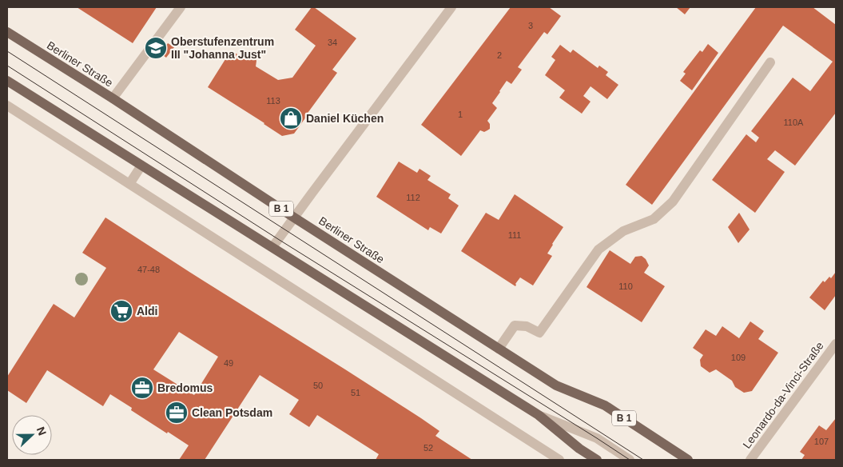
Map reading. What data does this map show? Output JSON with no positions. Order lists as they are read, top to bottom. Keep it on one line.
{"streets":{"main road":["Berliner Straße","B 1"],"street":["Leonardo-da-Vinci-Straße"]},"places":{"school or university":["Oberstufenzentrum III \"Johanna Just\""],"shop":["Daniel Küchen"],"supermarket":["Aldi"],"office":["Bredomus","Clean Potsdam"]},"house_numbers":["3","34","2","113","1","110A","112","111","47-48","110","109","49","50","51","107","52"],"north":"right"}
